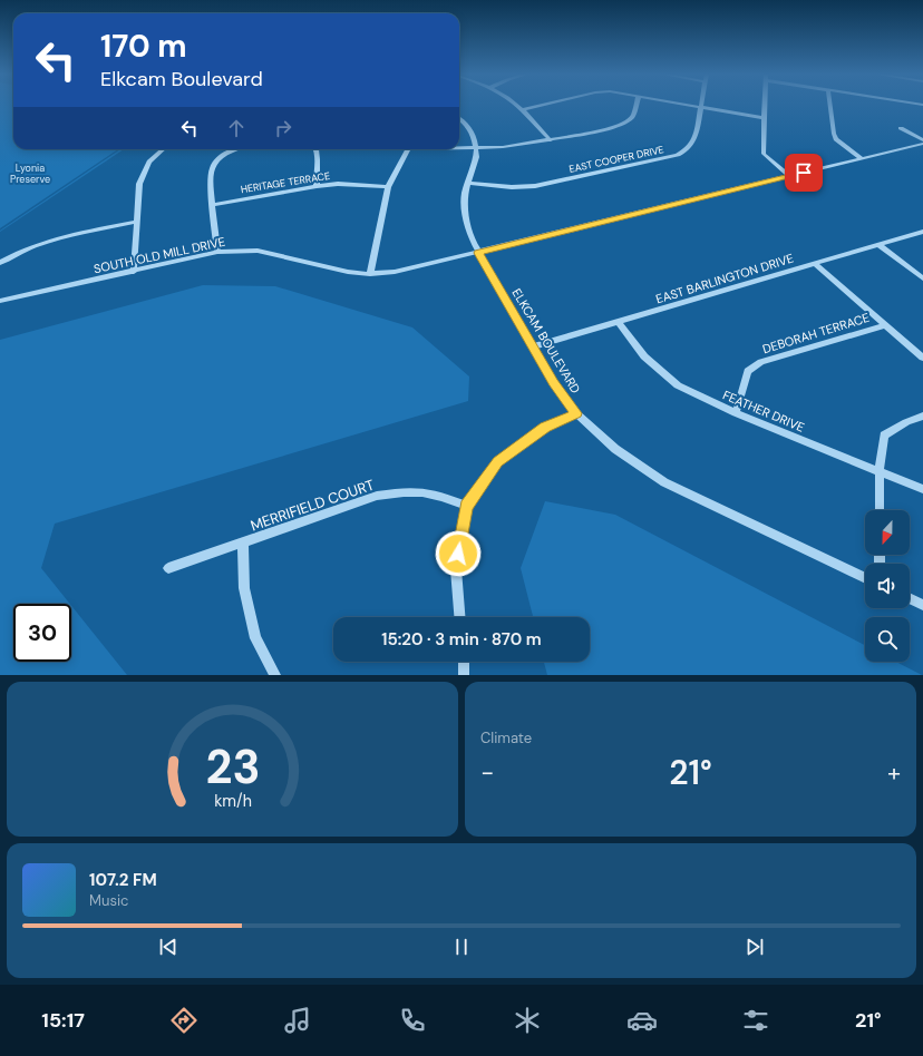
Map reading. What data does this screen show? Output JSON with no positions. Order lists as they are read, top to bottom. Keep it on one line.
{"streets":{"street":["EAST COOPER DRIVE","HERITAGE TERRACE","SOUTH OLD MILL DRIVE","EAST BARLINGTON DRIVE","DEBORAH TERRACE","ELKCAM BOULEVARD","FEATHER DRIVE","MERRIFIELD COURT"]},"crossings":[["EAST COOPER DRIVE","ELKCAM BOULEVARD"],["SOUTH OLD MILL DRIVE","ELKCAM BOULEVARD"],["EAST BARLINGTON DRIVE","ELKCAM BOULEVARD"],["EAST BARLINGTON DRIVE","FEATHER DRIVE"],["DEBORAH TERRACE","FEATHER DRIVE"]],"parks":["Lyonia Preserve"],"north":"bottom","page":{"turn":["170 m","Elkcam Boulevard"],"limit":"30","trip":"15:20 · 3 min · 870 m","tile":"Climate","heat":["−","21°","+"],"song":["107.2 FM","Music"],"tabs":["15:17","21°"],"gauge":["23","km/h"]}}
